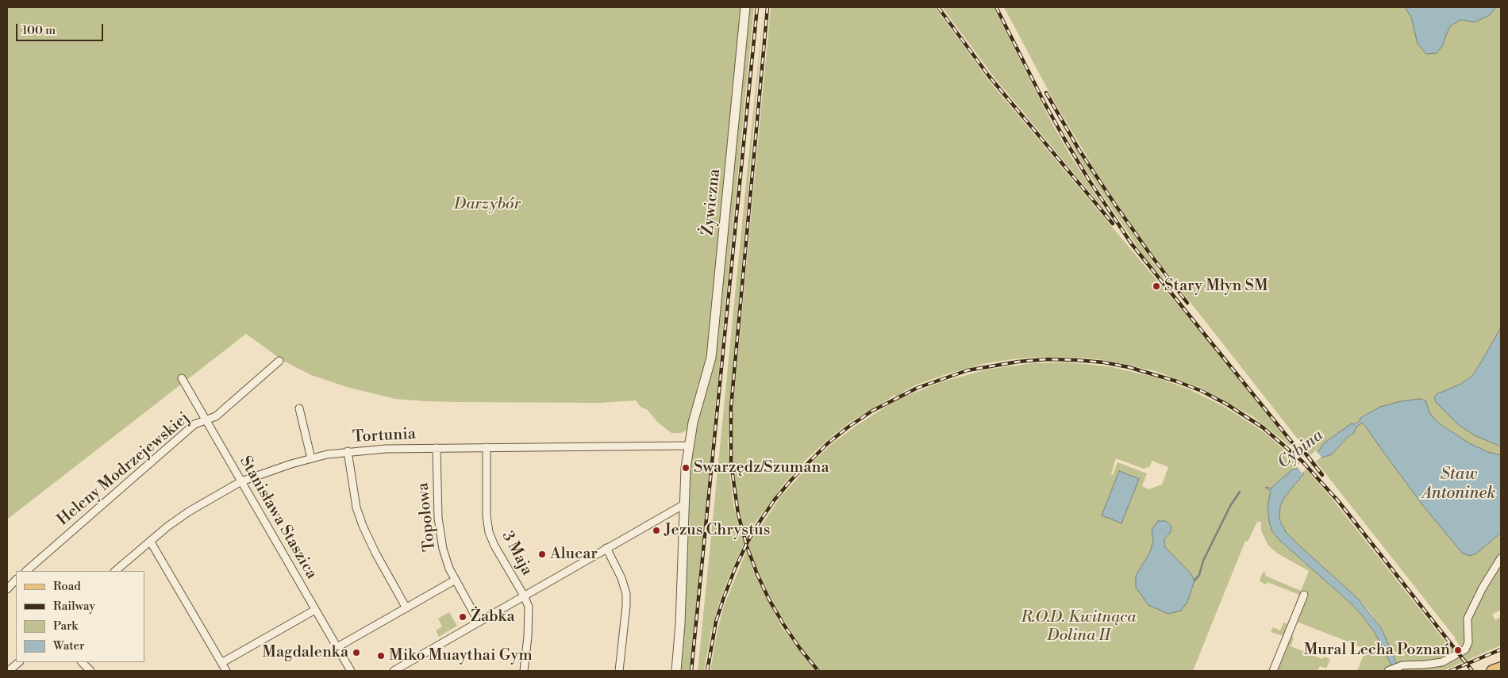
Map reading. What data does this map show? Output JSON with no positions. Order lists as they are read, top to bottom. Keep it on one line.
{"streets":{"street":["Żywiczna","Tortunia","Heleny Modrzejewskiej","Topolowa","Stanisława Staszica","3 Maja"]},"crossings":[["Żywiczna","Tortunia"],["Tortunia","Topolowa"],["Tortunia","Stanisława Staszica"],["Tortunia","3 Maja"],["Heleny Modrzejewskiej","Stanisława Staszica"]],"water":["Cybina","Staw Antoninek"],"parks":["Darzybór","R.O.D. Kwitnąca Dolina II"],"places":["Stary Młyn SM","Swarzędz/Szumana","Jezus Chrystus","Alucar","Żabka","Mural Lecha Poznań","Magdalenka","Miko Muaythai Gym"],"legend":["Road","Railway","Park","Water"],"scale_bar":"100 m"}
